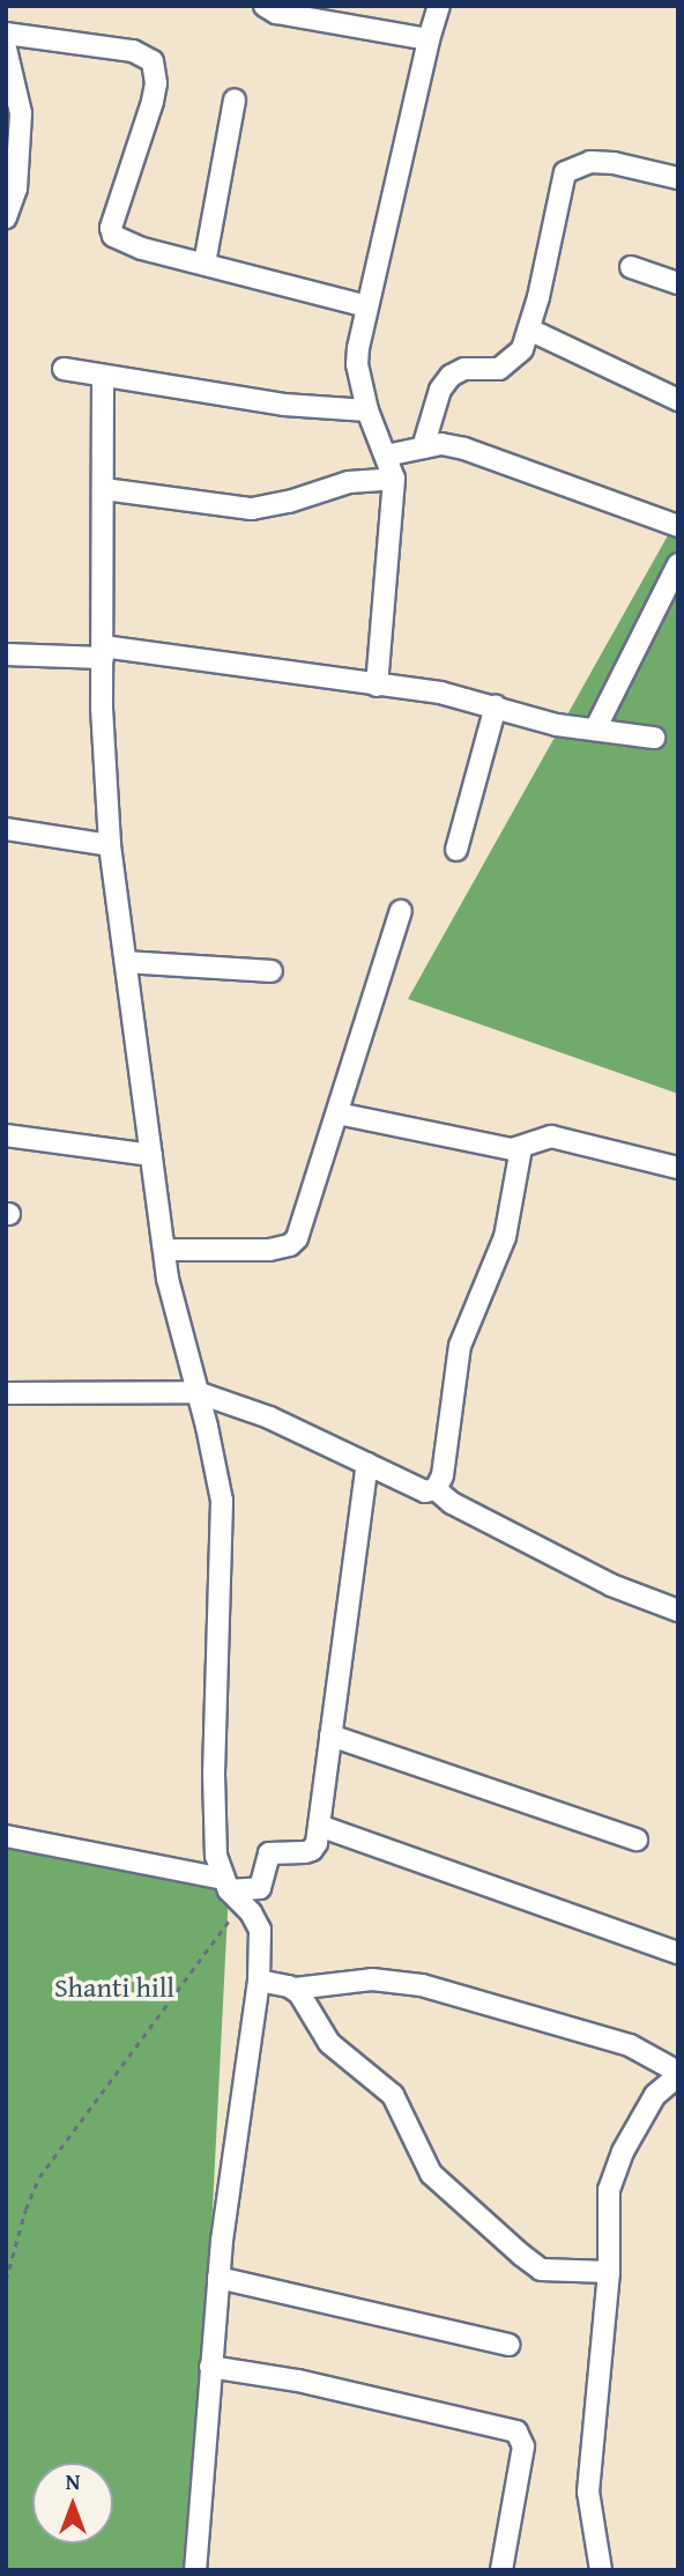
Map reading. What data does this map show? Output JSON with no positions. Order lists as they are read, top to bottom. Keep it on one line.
{"parks":["Shanti hill"],"north":"top"}
